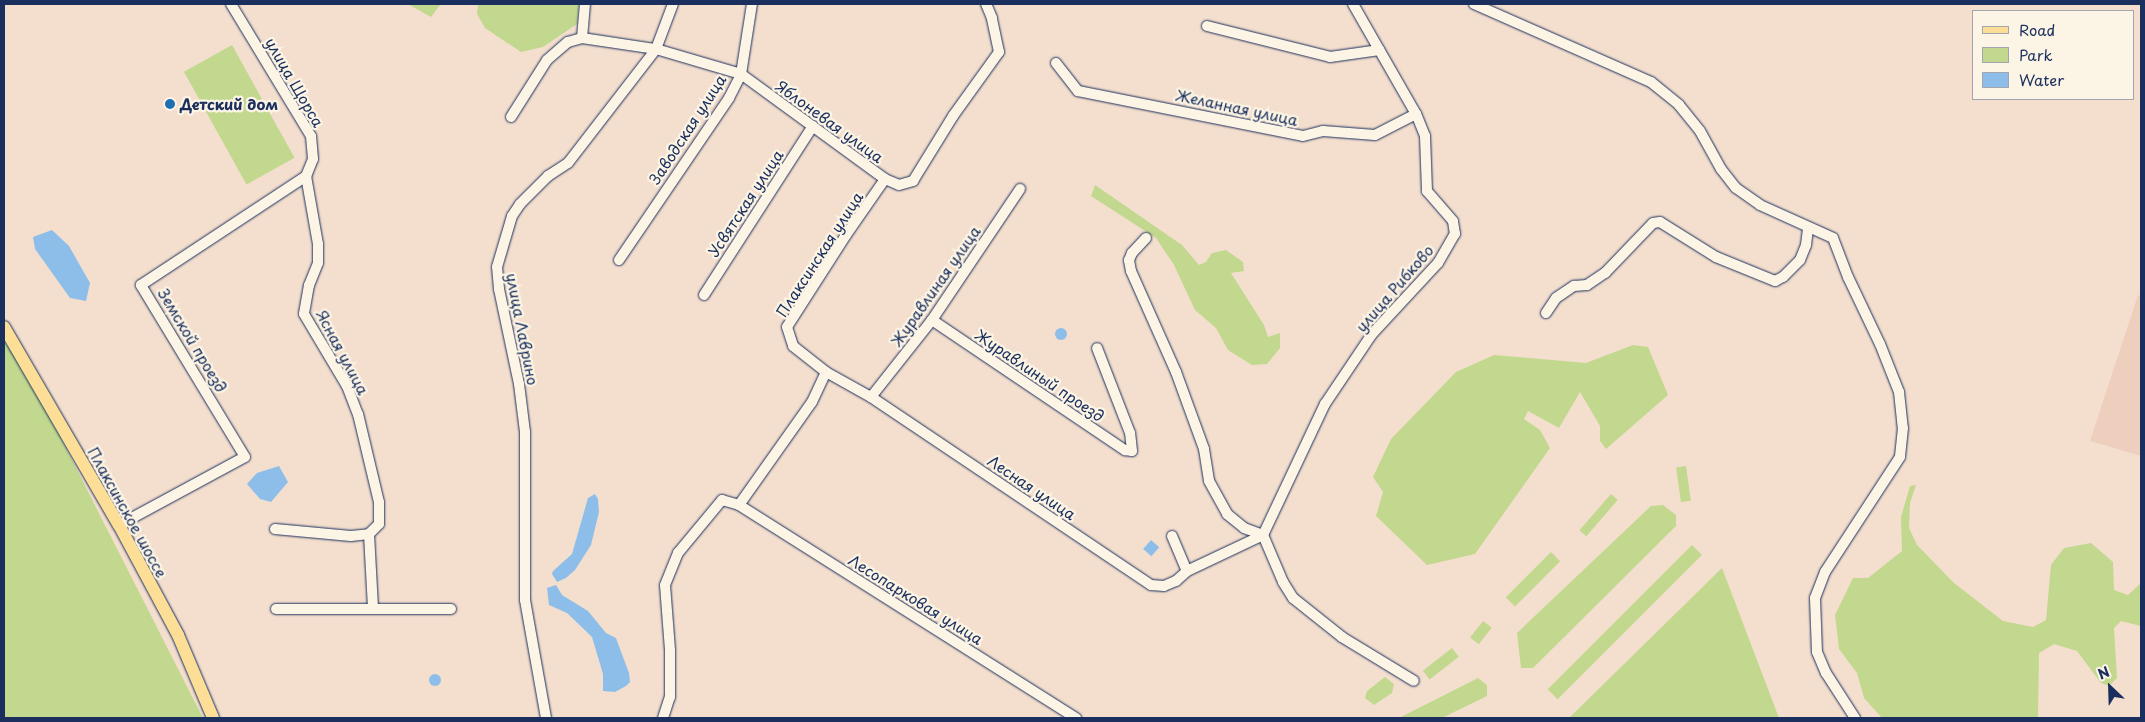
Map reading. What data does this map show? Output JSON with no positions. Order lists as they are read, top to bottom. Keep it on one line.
{"streets":{"main road":["Плаксинское шоссе"],"street":["улица Щорса","Желанная улица","Яблоневая улица","Заводская улица","Усвятская улица","Плаксинская улица","Журавлиная улица","улица Рибково","улица Лаврино","Земской проезд","Ясная улица","Журавлиный проезд","Лесная улица","Лесопарковая улица"]},"crossings":[["улица Щорса","Земской проезд"],["улица Щорса","Ясная улица"],["Желанная улица","улица Рибково"],["Яблоневая улица","Заводская улица"],["Яблоневая улица","Усвятская улица"],["Яблоневая улица","Плаксинская улица"],["Яблоневая улица","улица Лаврино"],["Плаксинская улица","Лесная улица"],["Журавлиная улица","Журавлиный проезд"],["Журавлиная улица","Лесная улица"],["улица Рибково","Лесная улица"],["Земской проезд","Ясная улица"],["Земской проезд","Плаксинское шоссе"]],"places":["Детский дом"],"legend":["Road","Park","Water"],"north":"top left"}
